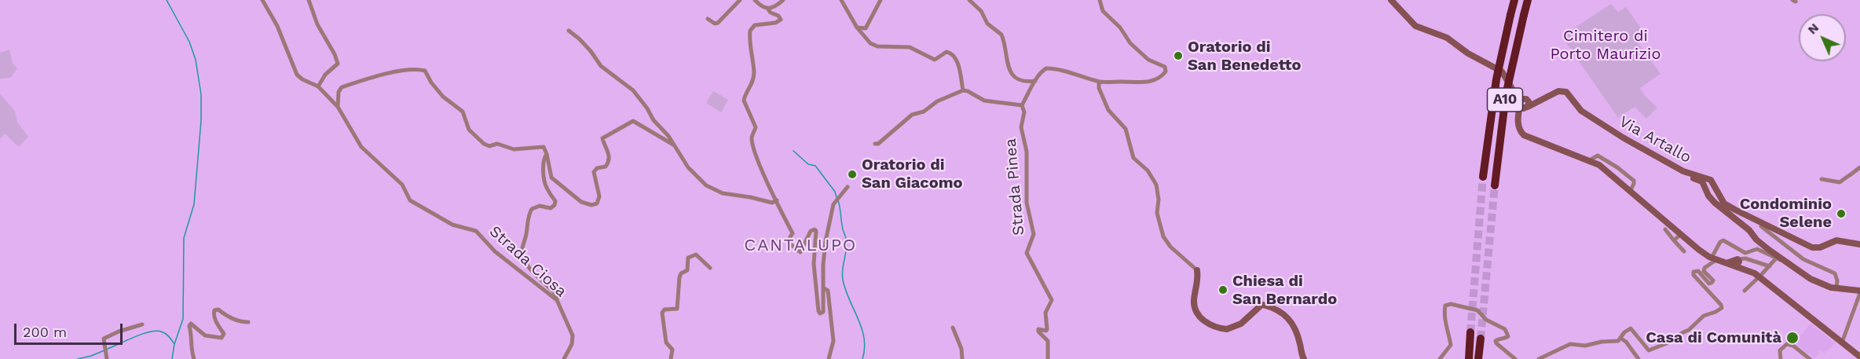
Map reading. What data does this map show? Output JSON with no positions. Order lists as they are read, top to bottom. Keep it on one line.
{"streets":{"highway":["A10"],"street":["Via Artallo","Strada Pinea","Strada Ciosa"]},"districts":["CANTALUPO"],"parks":["Cimitero di Porto Maurizio"],"places":["Oratorio di San Benedetto","Oratorio di San Giacomo","Condominio Selene","Chiesa di San Bernardo","Casa di Comunità"],"scale_bar":"200 m","north":"top left"}
